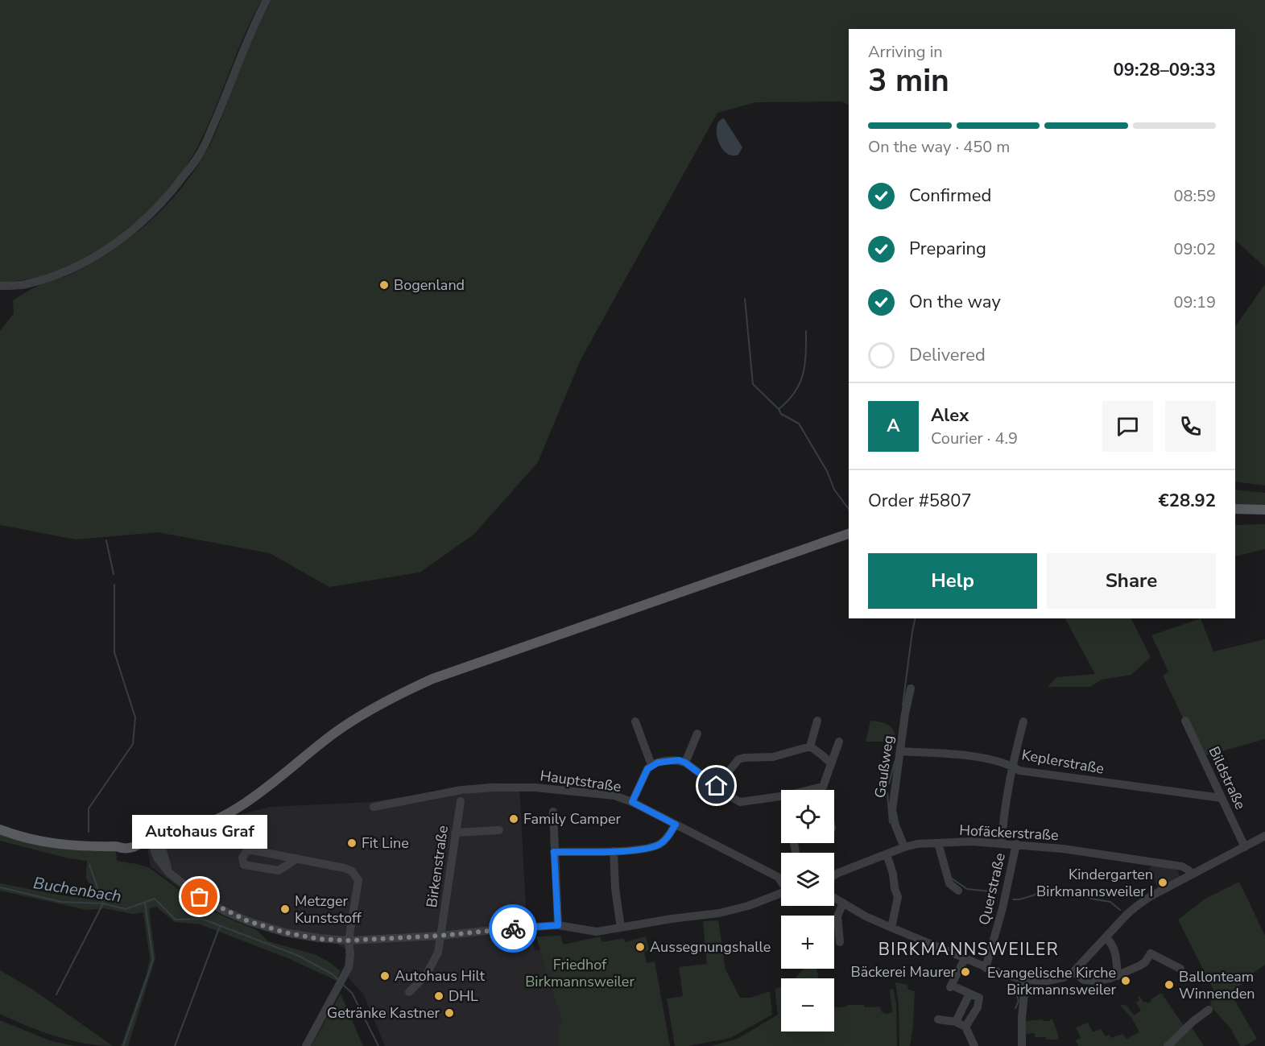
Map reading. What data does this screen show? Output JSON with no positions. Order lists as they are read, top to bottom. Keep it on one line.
{"streets":{"street":["Keplerstraße","Gaußweg","Bildstraße","Hauptstraße","Hofäckerstraße","Birkenstraße","Querstraße"]},"crossings":[["Keplerstraße","Gaußweg"],["Keplerstraße","Bildstraße"],["Gaußweg","Hofäckerstraße"],["Hofäckerstraße","Querstraße"]],"districts":["BIRKMANNSWEILER"],"water":["Buchenbach"],"parks":["Friedhof Birkmannsweiler"],"places":["Bogenland","Family Camper","Fit Line","Kindergarten Birkmannsweiler I","Autohaus Graf","Metzger Kunststoff","Aussegnungshalle","Bäckerei Maurer","Autohaus Hilt","Evangelische Kirche Birkmannsweiler","Ballonteam Winnenden","DHL","Getränke Kastner"],"page":{"heading":["3 min","Arriving in","09:28–09:33"],"panel":["Alex","Courier · 4.9","Order #5807","€28.92"],"bar":"On the way · 450 m","list":[["Confirmed","08:59"],["Preparing","09:02"],["On the way","09:19"],"Delivered"],"round":"A","buttons":["Help","Share"],"map_buttons":["+","−"],"bubble":"Autohaus Graf"}}
